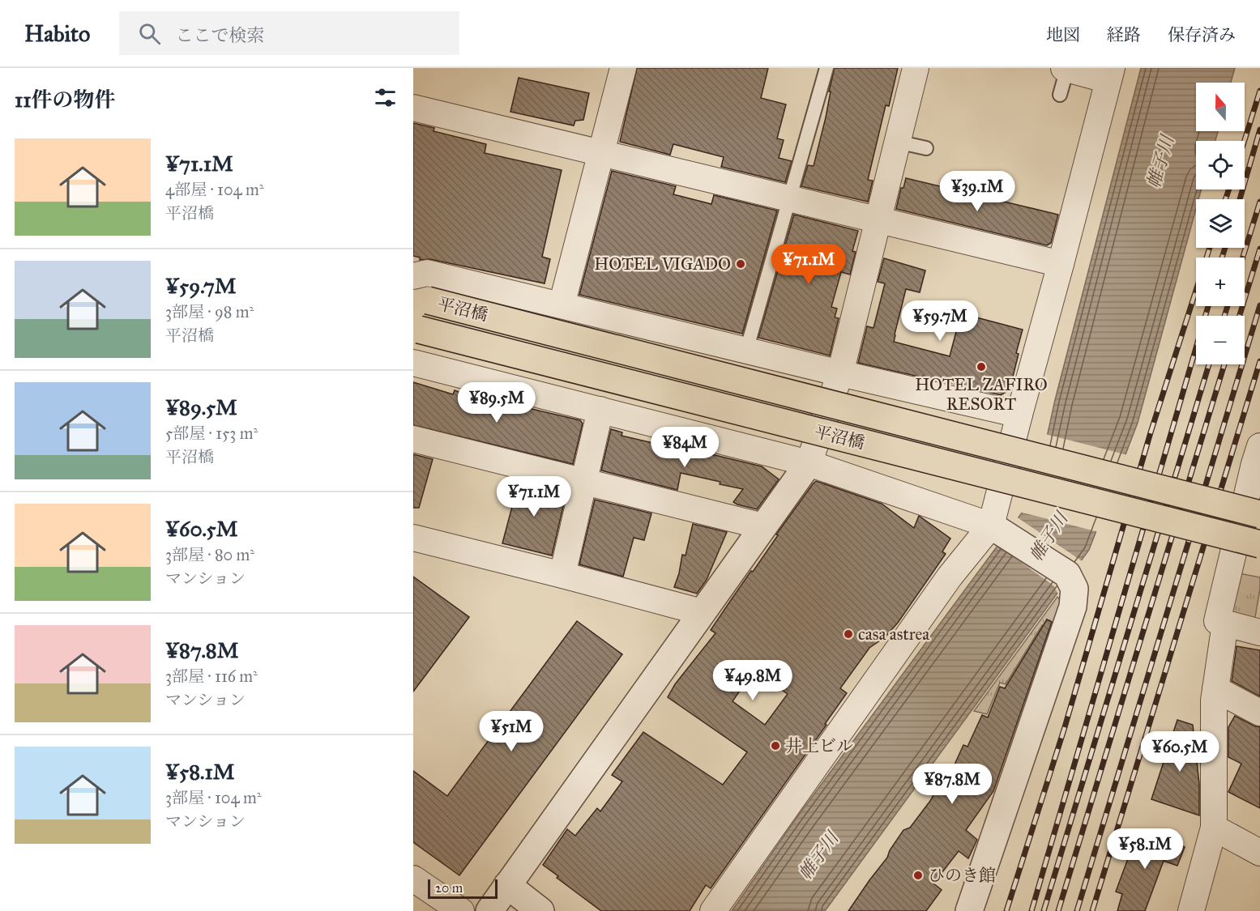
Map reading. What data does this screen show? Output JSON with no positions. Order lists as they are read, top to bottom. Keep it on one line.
{"streets":{"main road":["平沼橋"]},"water":["帷子川"],"places":["HOTEL VIGADO","HOTEL ZAFIRO RESORT","casa astrea","井上ビル","ひのき館"],"scale_bar":"20 m","north":"top","page":{"header":"Habito","search":"ここで検索","nav":["地図","経路","保存済み"],"heading":"11件の物件","map_buttons":["+","−"],"list":[{"name":"¥71.1M","note":"4部屋 · 104 m² · 平沼橋"},{"name":"¥59.7M","note":"3部屋 · 98 m² · 平沼橋"},{"name":"¥89.5M","note":"5部屋 · 153 m² · 平沼橋"},{"name":"¥60.5M","note":"3部屋 · 80 m² · マンション"},{"name":"¥87.8M","note":"3部屋 · 116 m² · マンション"},{"name":"¥58.1M","note":"3部屋 · 104 m² · マンション"}],"price":["¥39.1M","¥71.1M","¥59.7M","¥89.5M","¥84M","¥71.1M","¥49.8M","¥51M","¥60.5M","¥87.8M","¥58.1M"],"scale":"20 m"}}
